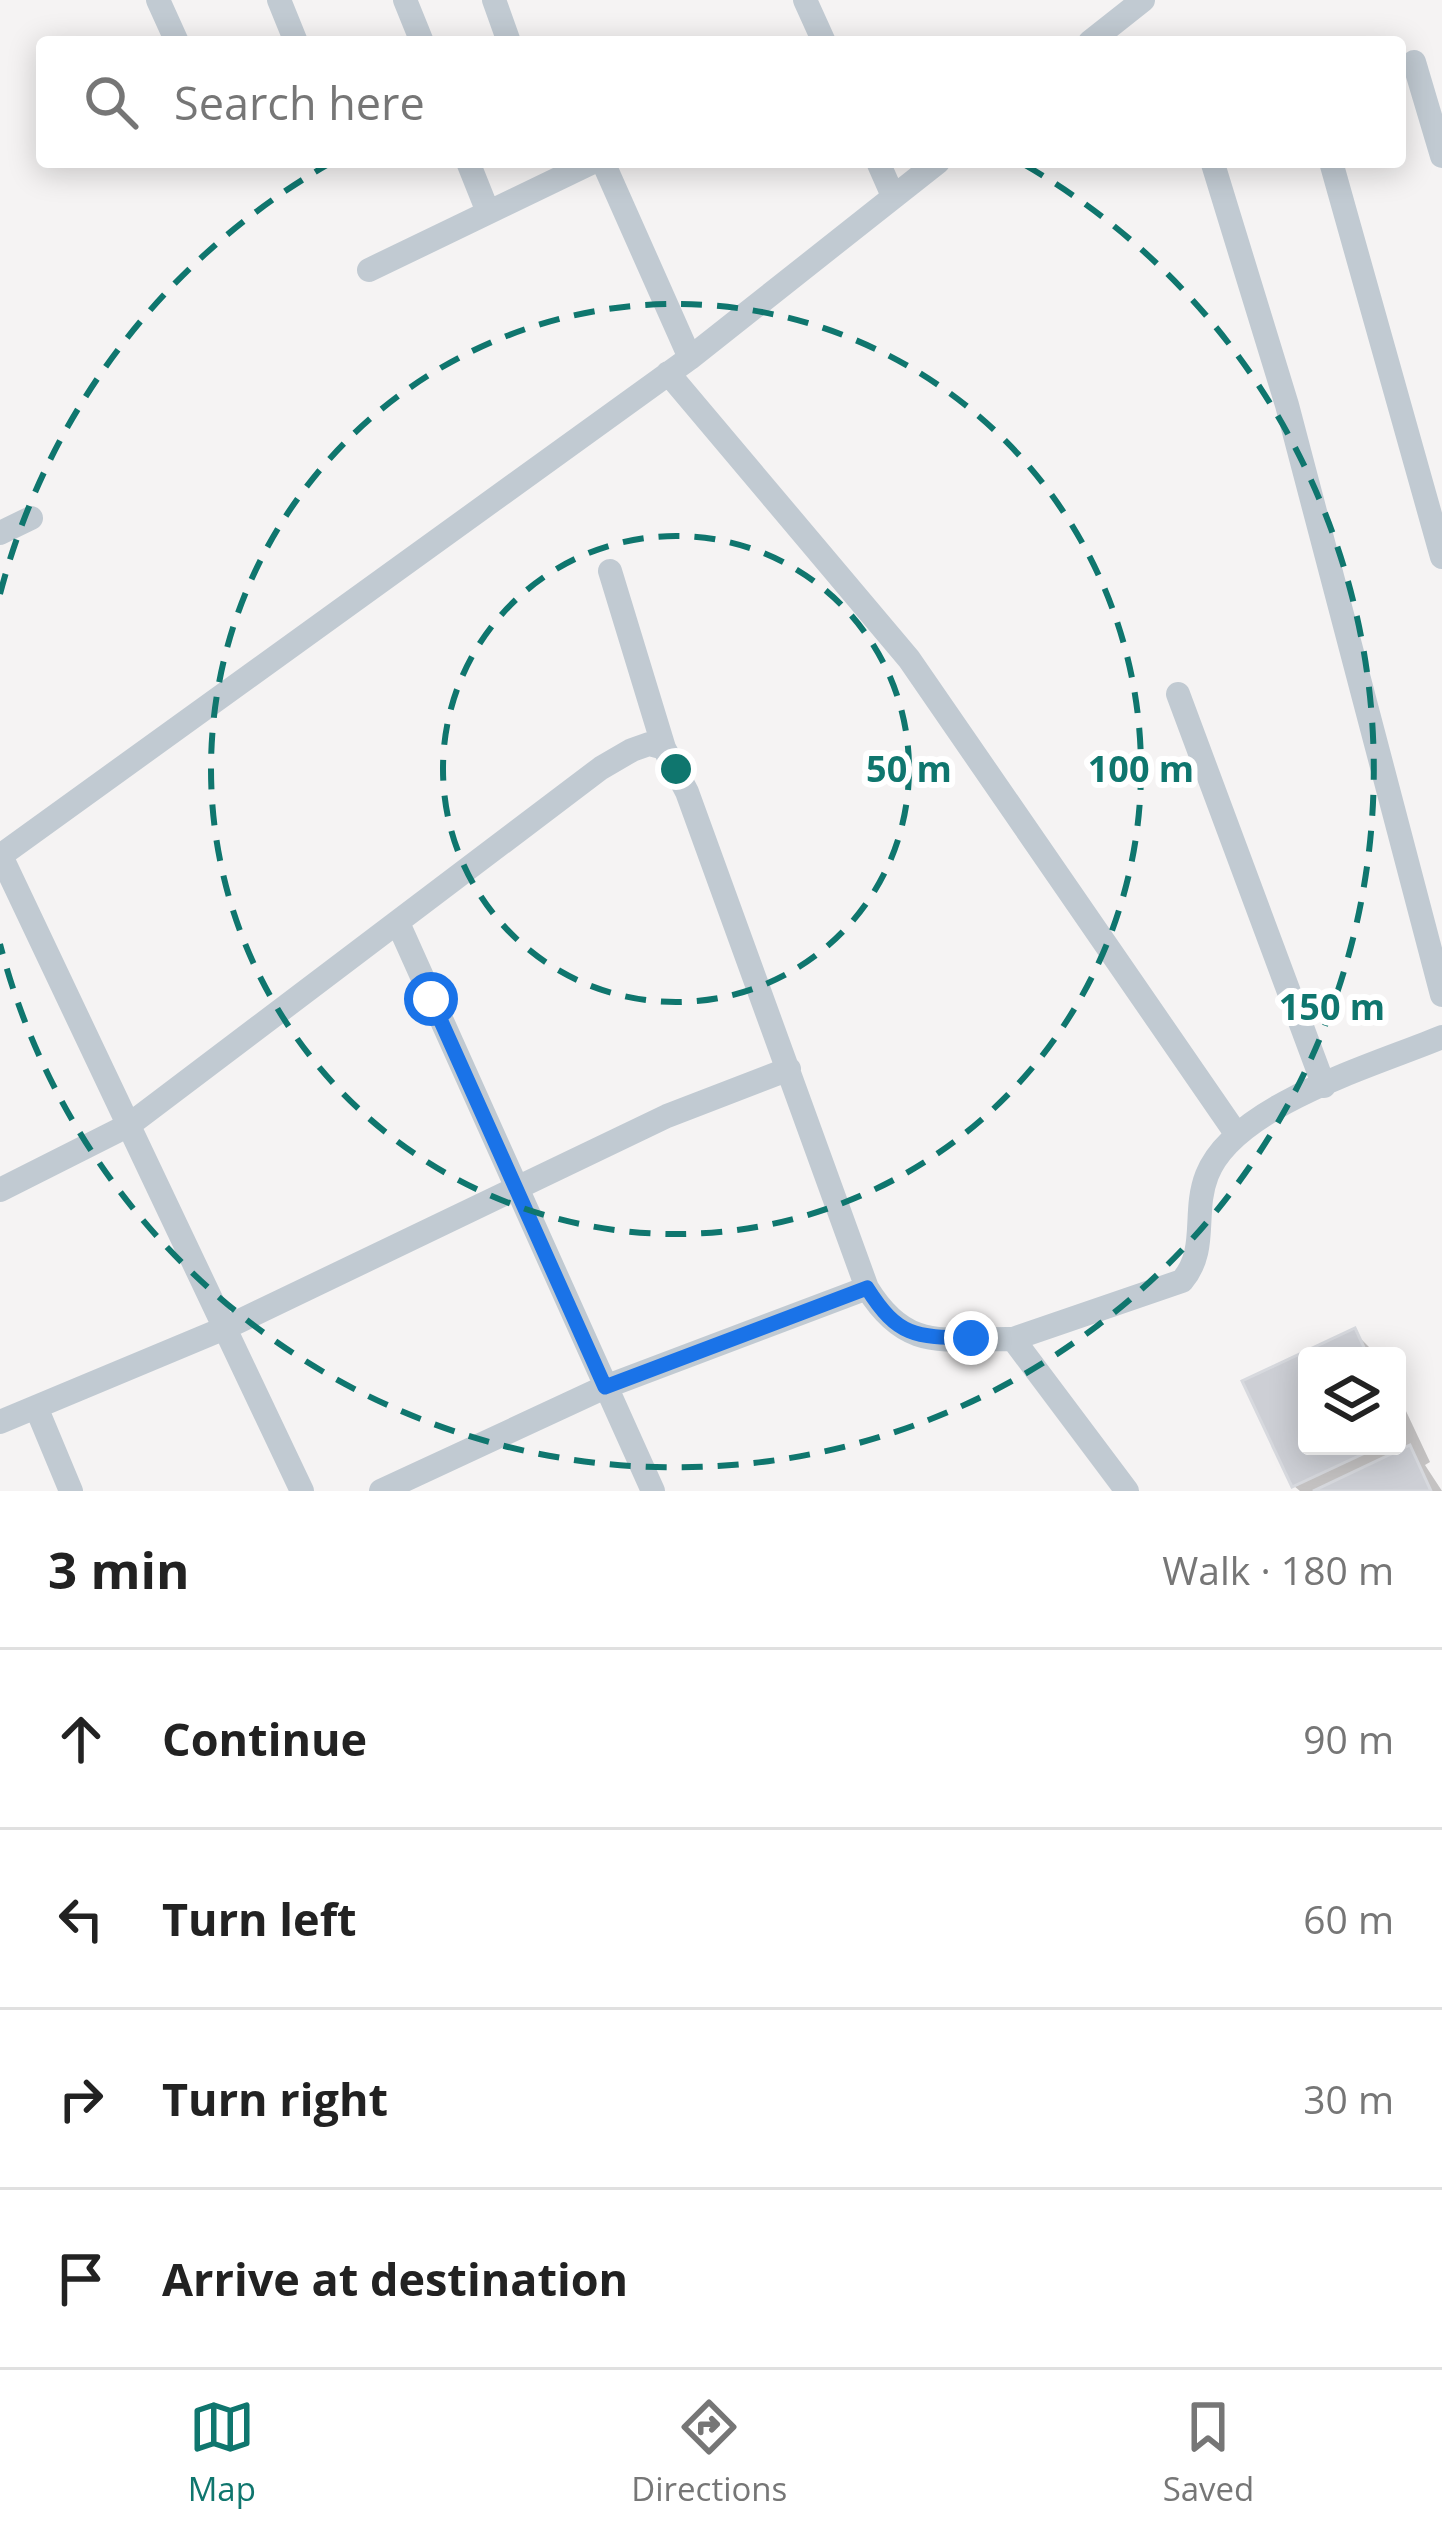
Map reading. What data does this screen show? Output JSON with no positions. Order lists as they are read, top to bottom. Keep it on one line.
{"page":{"search":"Search here","heading":["3 min","Walk · 180 m"],"list":[["Continue","90 m"],["Turn left","60 m"],["Turn right","30 m"],"Arrive at destination"],"nav":["Map","Directions","Saved"]},"rings":["50 m","100 m","150 m"]}
